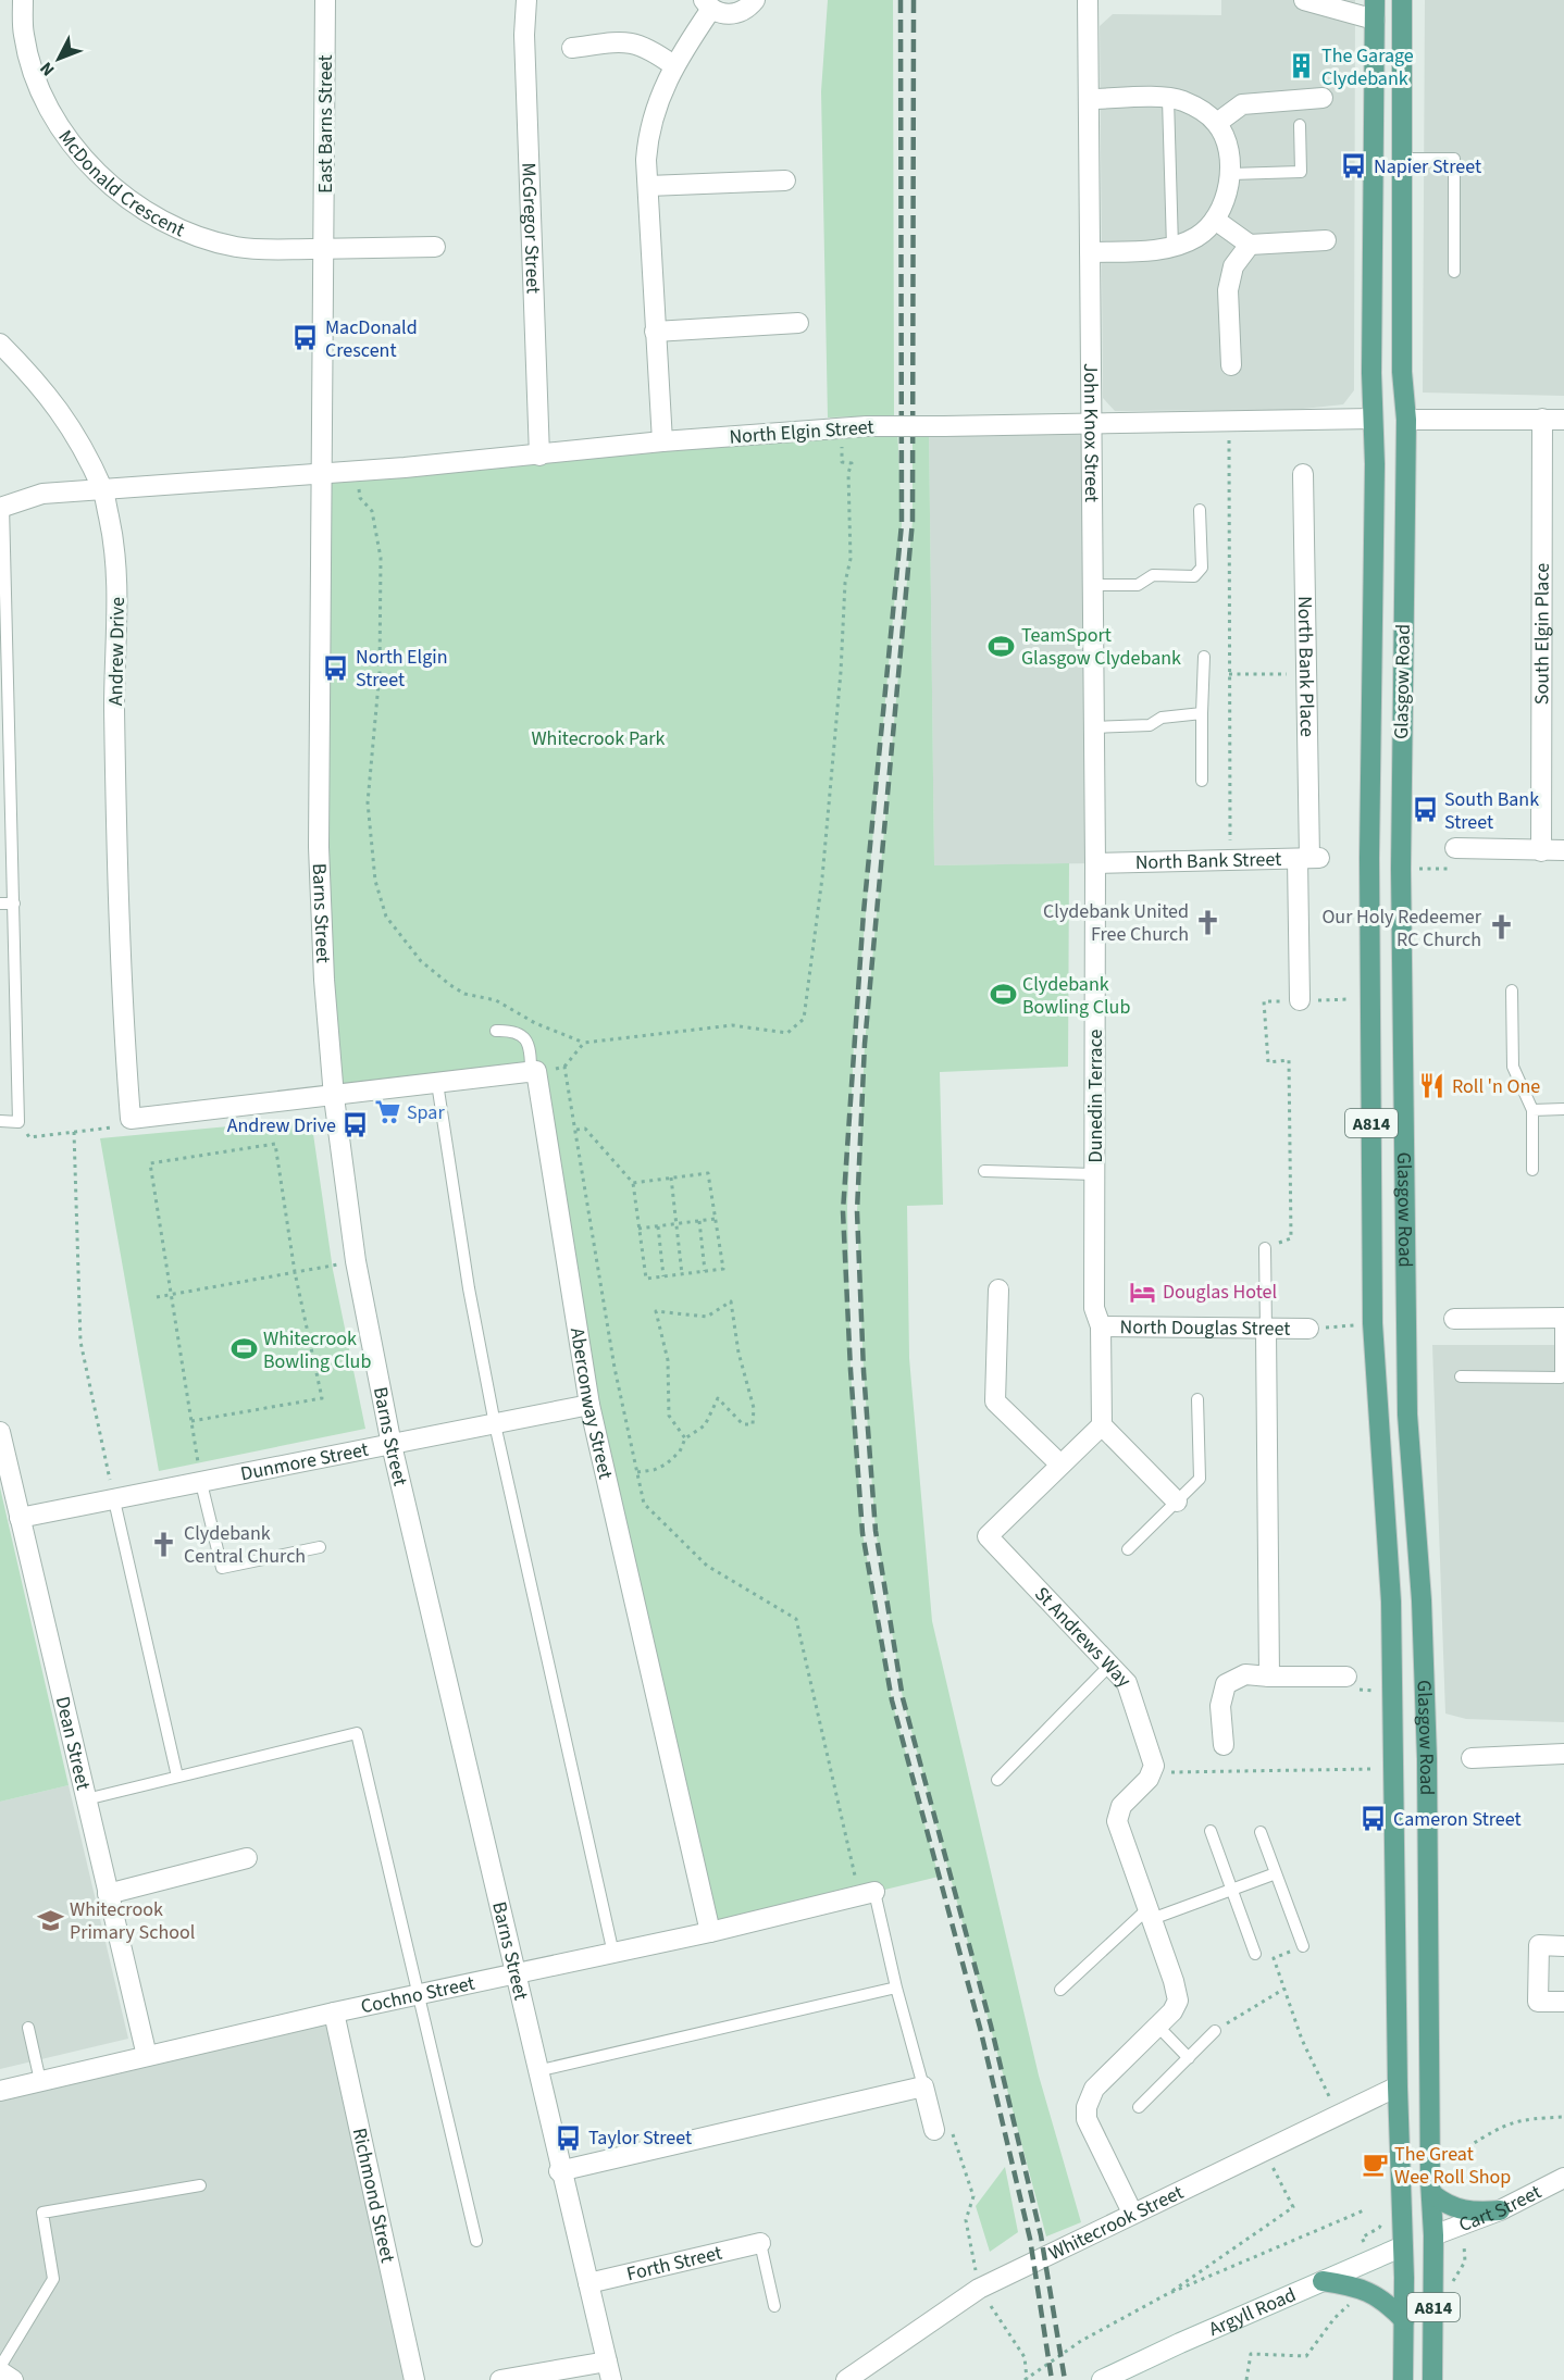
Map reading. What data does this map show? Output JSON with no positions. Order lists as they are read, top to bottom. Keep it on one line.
{"streets":{"main road":["Glasgow Road","A814"],"street":["East Barns Street","McDonald Crescent","McGregor Street","North Elgin Street","John Knox Street","South Elgin Place","Andrew Drive","North Bank Place","North Bank Street","Barns Street","Dunedin Terrace","North Douglas Street","Aberconway Street","Dunmore Street","St Andrews Way","Dean Street","Cochno Street","Richmond Street","Cart Street","Whitecrook Street","Forth Street","Argyll Road"]},"crossings":[["East Barns Street","McDonald Crescent"],["East Barns Street","North Elgin Street"],["East Barns Street","Barns Street"],["McGregor Street","North Elgin Street"],["North Elgin Street","John Knox Street"],["North Elgin Street","Andrew Drive"],["North Elgin Street","Glasgow Road"],["North Elgin Street","Barns Street"],["John Knox Street","North Bank Street"],["John Knox Street","Dunedin Terrace"],["North Bank Place","North Bank Street"],["Glasgow Road","Cart Street"],["Glasgow Road","Whitecrook Street"],["Glasgow Road","Argyll Road"],["North Bank Street","Dunedin Terrace"],["Barns Street","Dunmore Street"],["Barns Street","Cochno Street"],["Barns Street","Forth Street"],["Dunedin Terrace","North Douglas Street"],["Aberconway Street","Dunmore Street"],["Aberconway Street","Cochno Street"],["Dunmore Street","Dean Street"],["Dean Street","Cochno Street"],["Cochno Street","Richmond Street"]],"parks":["Whitecrook Park"],"places":{"building":["The Garage Clydebank"],"bus stop":["Napier Street","MacDonald Crescent","North Elgin Street","South Bank Street","Andrew Drive","Cameron Street","Taylor Street"],"sports":["TeamSport Glasgow Clydebank","Clydebank Bowling Club","Whitecrook Bowling Club"],"church":["Clydebank United Free Church","Our Holy Redeemer RC Church","Clydebank Central Church"],"restaurant":["Roll 'n One"],"supermarket":["Spar"],"hotel":["Douglas Hotel"],"school or university":["Whitecrook Primary School"],"cafe":["The Great Wee Roll Shop"]},"north":"bottom left"}
